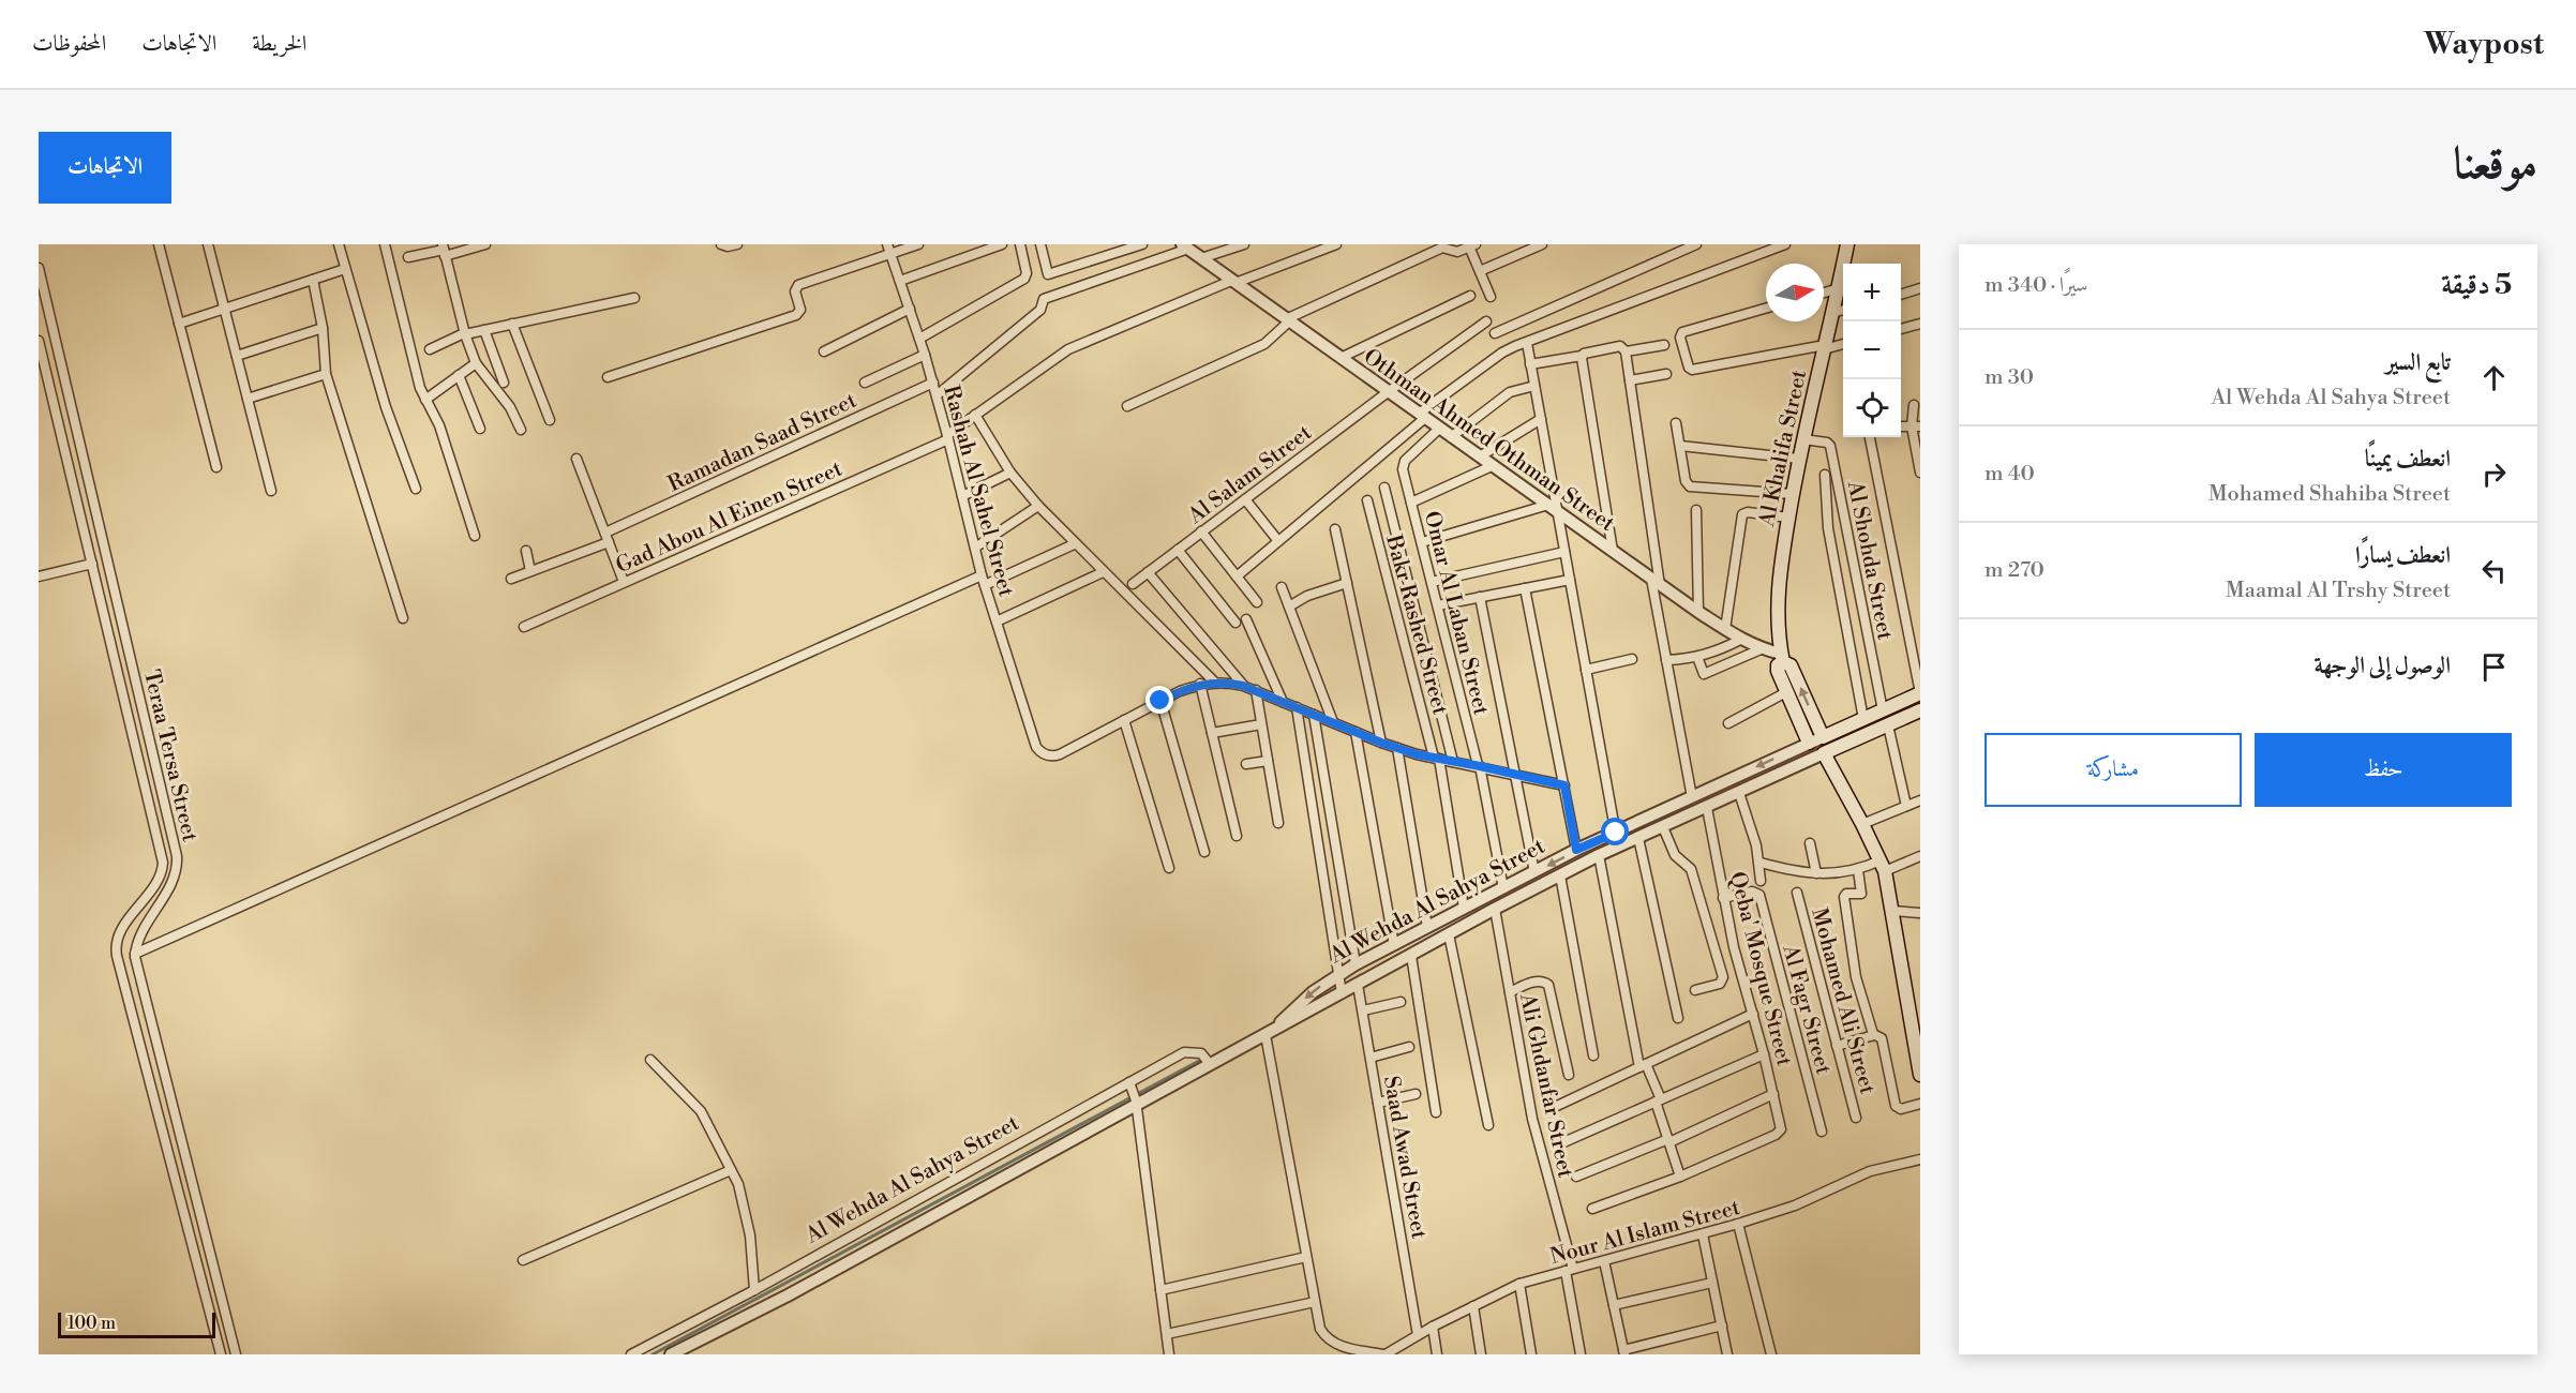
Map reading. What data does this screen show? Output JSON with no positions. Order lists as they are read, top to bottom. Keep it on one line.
{"streets":{"main road":["Al Khalifa Street","Al Wehda Al Sahya Street"],"street":["Othman Ahmed Othman Street","Ramadan Saad Street","Al Salam Street","Rashah Al Sahel Street","Gad Abou Al Einen Street","Al Shohda Street","Omar Al Laban Street","Bakr Rashed Street","Teraa Tersa Street","Qeba' Mosque Street","Mohamed Ali Street","Al Fagr Street","Ali Ghdanfar Street","Saad Awad Street","Nour Al Islam Street"]},"crossings":[["Othman Ahmed Othman Street","Al Khalifa Street"],["Othman Ahmed Othman Street","Al Salam Street"],["Othman Ahmed Othman Street","Gad Abou Al Einen Street"],["Othman Ahmed Othman Street","Omar Al Laban Street"],["Ramadan Saad Street","Rashah Al Sahel Street"],["Al Khalifa Street","Al Shohda Street"],["Al Khalifa Street","Al Wehda Al Sahya Street"],["Rashah Al Sahel Street","Gad Abou Al Einen Street"],["Al Shohda Street","Al Wehda Al Sahya Street"],["Omar Al Laban Street","Al Wehda Al Sahya Street"],["Bakr Rashed Street","Al Wehda Al Sahya Street"],["Al Wehda Al Sahya Street","Qeba' Mosque Street"],["Al Wehda Al Sahya Street","Ali Ghdanfar Street"],["Al Wehda Al Sahya Street","Saad Awad Street"],["Qeba' Mosque Street","Al Fagr Street"],["Ali Ghdanfar Street","Nour Al Islam Street"],["Saad Awad Street","Nour Al Islam Street"]],"scale_bar":"100 m","north":"right","page":{"header":"Waypost","nav":["الخريطة","الاتجاهات","المحفوظات"],"title":"موقعنا","buttons":["الاتجاهات",["حفظ","مشاركة"]],"heading":["5 دقيقة","سيرًا · 340 m"],"map_buttons":["+","−"],"list":[["تابع السير","Al Wehda Al Sahya Street","30 m"],["انعطف يمينًا","Mohamed Shahiba Street","40 m"],["انعطف يسارًا","Maamal Al Trshy Street","270 m"],"الوصول إلى الوجهة"],"scale":"100 m"}}
